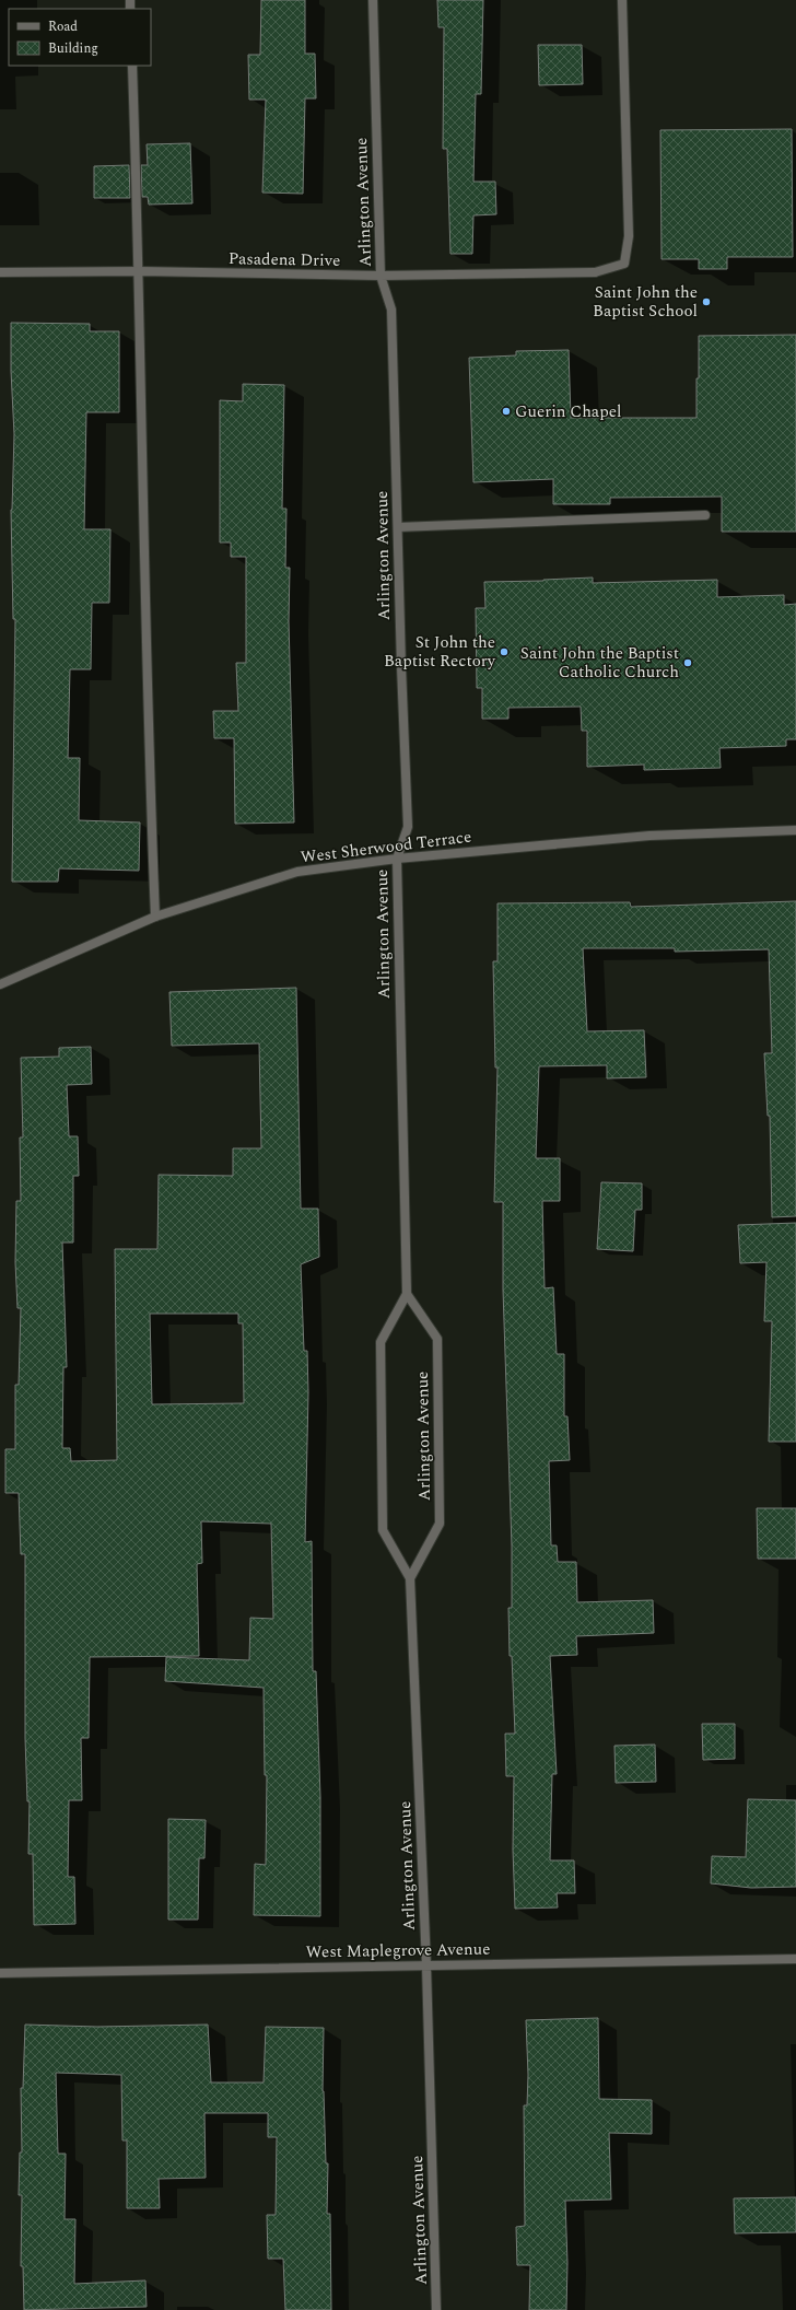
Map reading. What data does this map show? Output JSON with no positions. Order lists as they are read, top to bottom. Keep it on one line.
{"streets":{"street":["Arlington Avenue","Pasadena Drive","West Sherwood Terrace","West Maplegrove Avenue"]},"crossings":[["Arlington Avenue","Pasadena Drive"],["Arlington Avenue","West Sherwood Terrace"],["Arlington Avenue","West Maplegrove Avenue"]],"places":["Saint John the Baptist School","Guerin Chapel","St John the Baptist Rectory","Saint John the Baptist Catholic Church"],"legend":["Road","Building"]}
